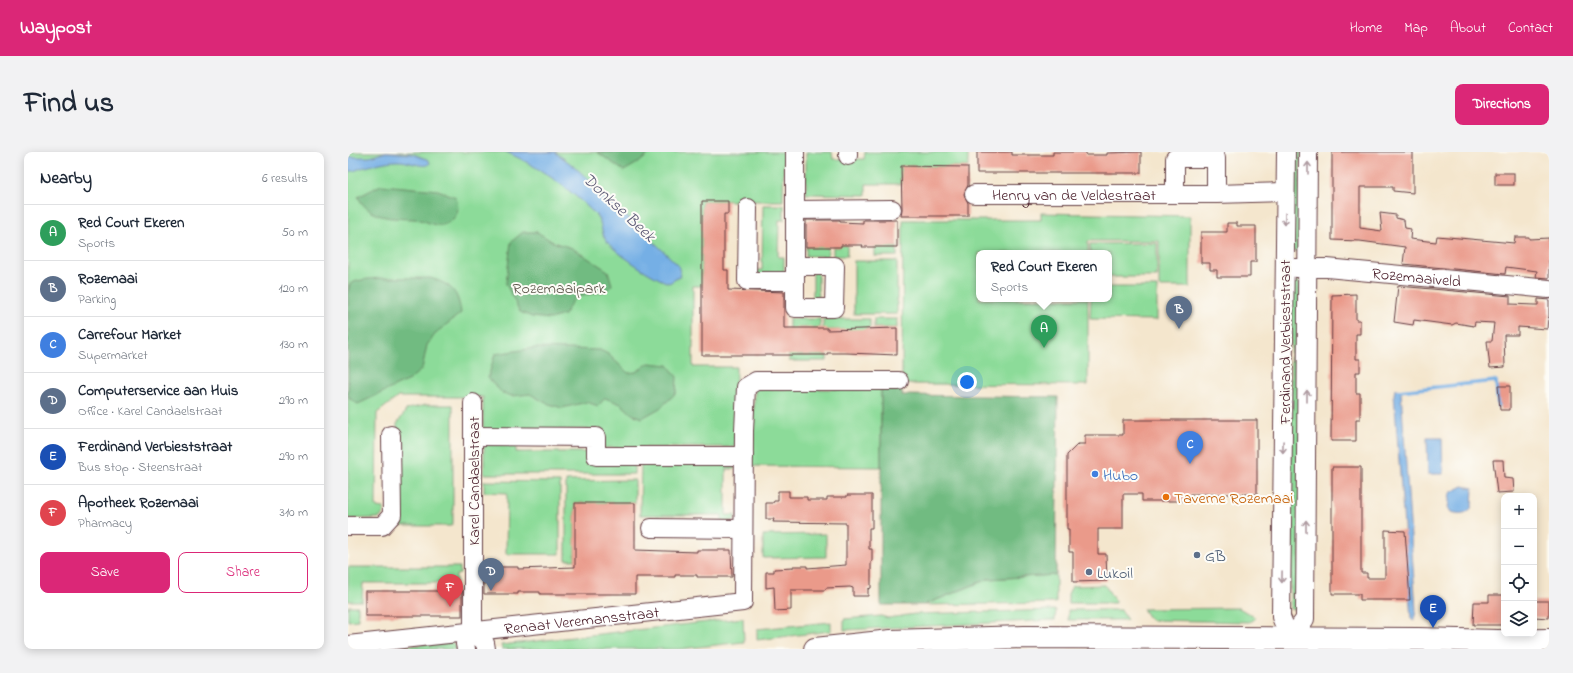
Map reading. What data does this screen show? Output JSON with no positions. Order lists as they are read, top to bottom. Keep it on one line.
{"streets":{"street":["Henry van de Veldestraat","Rozemaaiveld","Ferdinand Verbieststraat","Karel Candaelstraat","Renaat Veremansstraat"]},"crossings":[["Henry van de Veldestraat","Ferdinand Verbieststraat"],["Rozemaaiveld","Ferdinand Verbieststraat"],["Karel Candaelstraat","Renaat Veremansstraat"]],"water":["Donkse Beek"],"parks":["Rozemaaipark"],"places":["Hubo","Taverne Rozemaai","GB","Lukoil"],"page":{"header":"Waypost","nav":["Home","Map","About","Contact"],"title":"Find us","buttons":["Directions",["Save","Share"]],"heading":["Nearby","6 results"],"list":[{"mark":"A","name":"Red Court Ekeren","note":"Sports","value":"50 m"},{"mark":"B","name":"Rozemaai","note":"Parking","value":"120 m"},{"mark":"C","name":"Carrefour Market","note":"Supermarket","value":"130 m"},{"mark":"D","name":"Computerservice aan Huis","note":"Office · Karel Candaelstraat","value":"290 m"},{"mark":"E","name":"Ferdinand Verbieststraat","note":"Bus stop · Steenstraat","value":"290 m"},{"mark":"F","name":"Apotheek Rozemaai","note":"Pharmacy","value":"310 m"}],"popup":["Red Court Ekeren","Sports"],"pins":["B","A","C","D","F","E"],"map_buttons":["+","−"]}}
